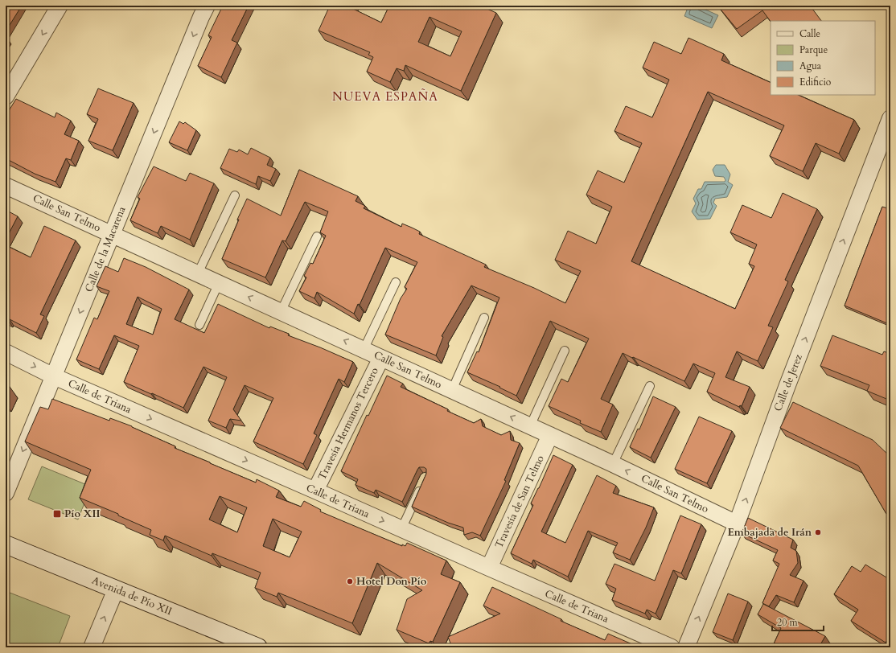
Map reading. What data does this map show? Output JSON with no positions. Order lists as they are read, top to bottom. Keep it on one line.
{"streets":{"main road":["Avenida de Pío XII"],"street":["Calle San Telmo","Calle de la Macarena","Calle de Jerez","Calle de Triana","Travesía Hermanos Tercero","Travesía de San Telmo"]},"crossings":[["Calle San Telmo","Calle de la Macarena"],["Calle San Telmo","Calle de Jerez"],["Calle San Telmo","Travesía Hermanos Tercero"],["Calle San Telmo","Travesía de San Telmo"],["Calle de la Macarena","Calle de Triana"],["Calle de Triana","Travesía Hermanos Tercero"],["Calle de Triana","Travesía de San Telmo"]],"one_way":["Calle San Telmo","Calle de la Macarena","Calle de Jerez","Calle de Triana"],"districts":["NUEVA ESPAÑA"],"places":{"transit":["Pío XII"],"other":["Embajada de Irán","Hotel Don Pío"]},"legend":["Calle","Parque","Agua","Edificio"],"scale_bar":"20 m"}
